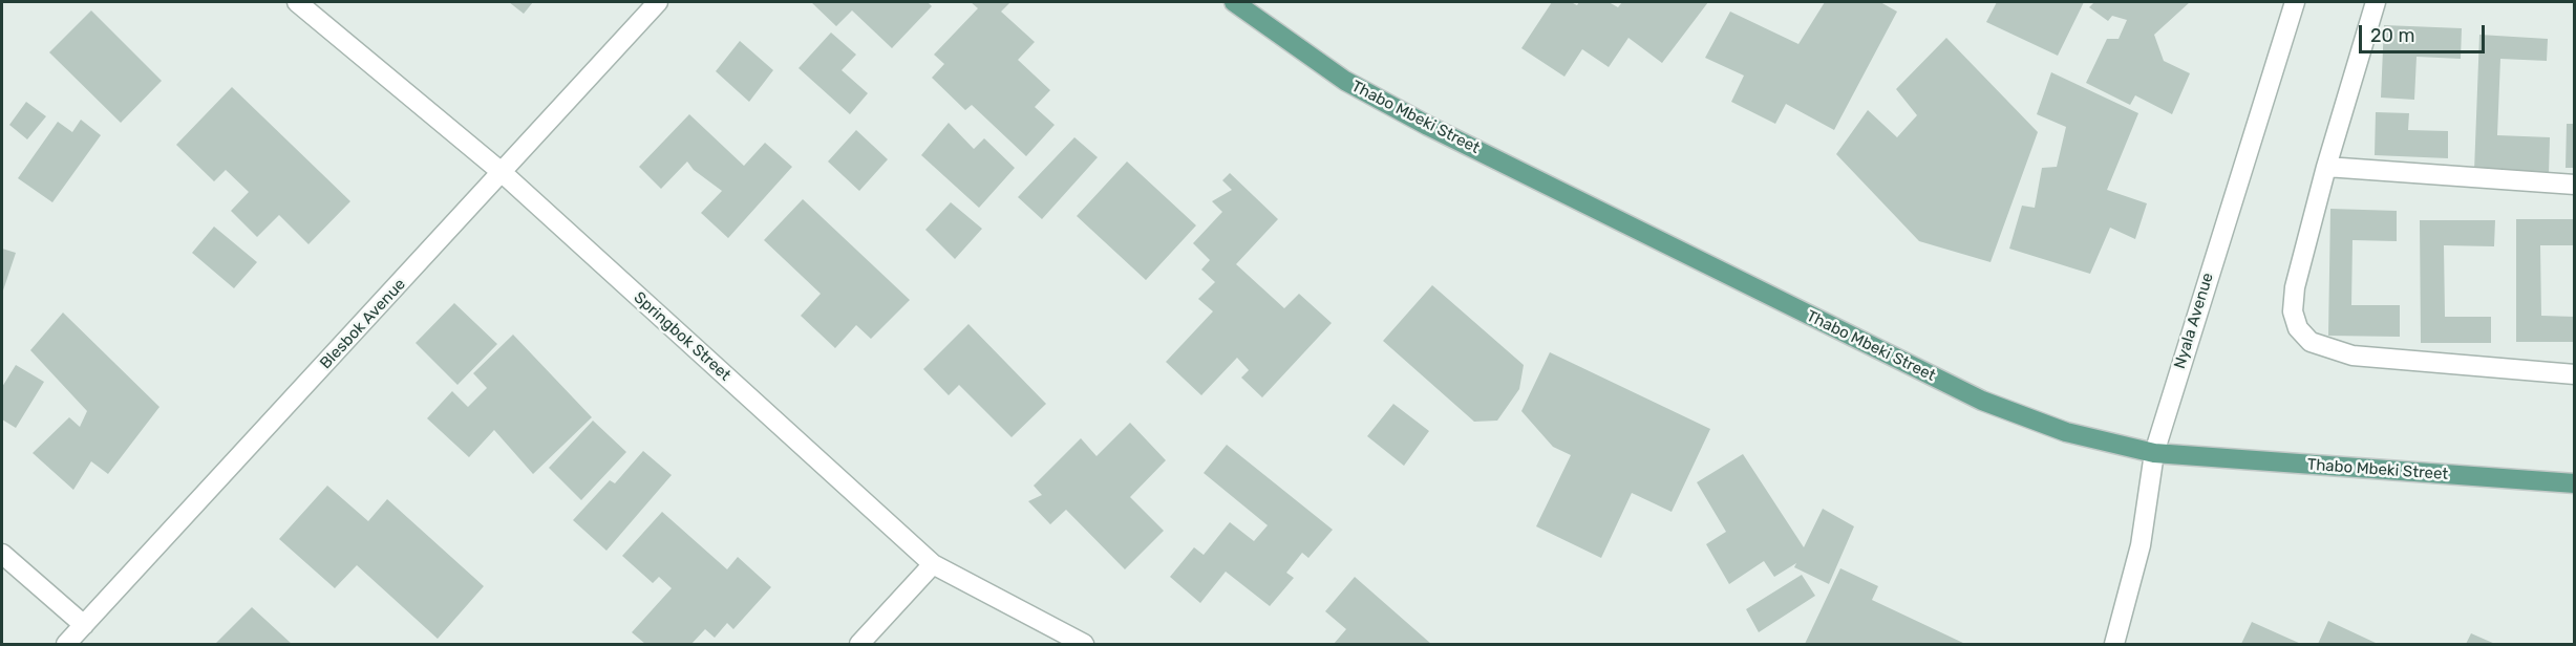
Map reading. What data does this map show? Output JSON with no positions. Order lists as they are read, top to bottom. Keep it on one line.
{"streets":{"main road":["Thabo Mbeki Street"],"street":["Nyala Avenue","Blesbok Avenue","Springbok Street"]},"crossings":[["Thabo Mbeki Street","Nyala Avenue"],["Blesbok Avenue","Springbok Street"]],"scale_bar":"20 m"}
